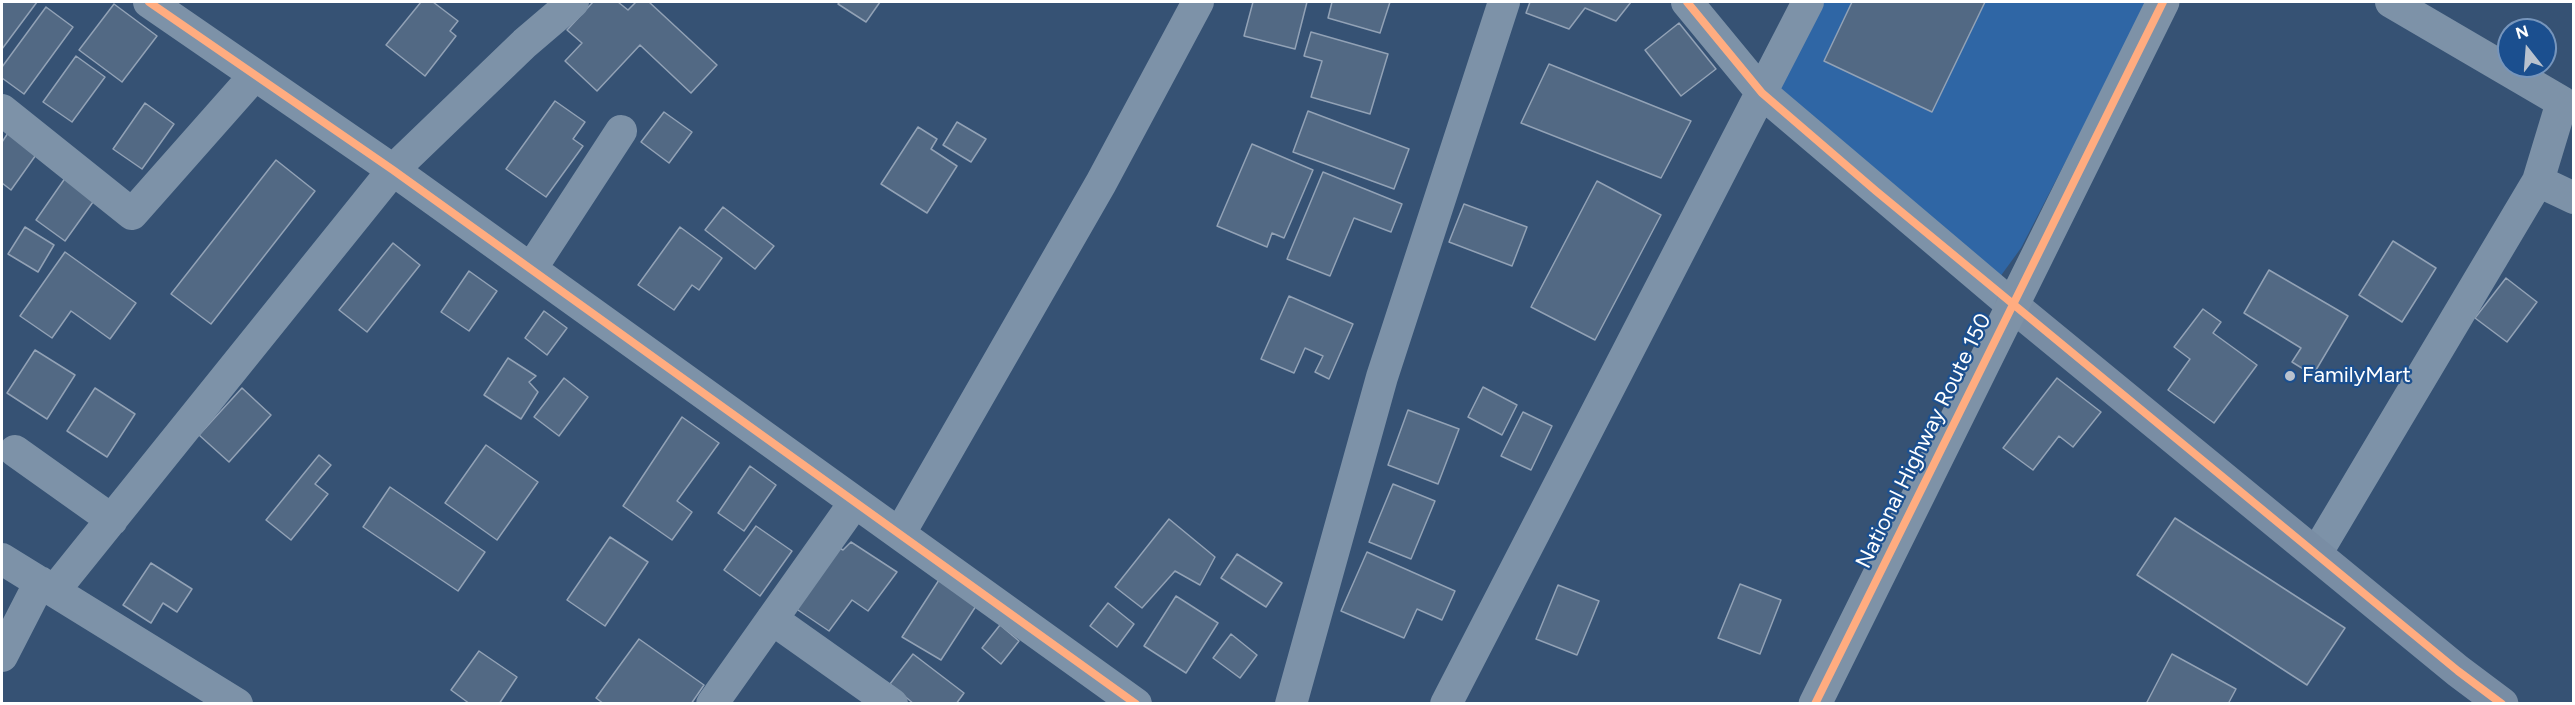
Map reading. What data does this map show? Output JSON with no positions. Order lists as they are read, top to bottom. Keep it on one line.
{"streets":{"highway":["National Highway Route 150"]},"places":["FamilyMart"],"north":"top"}
